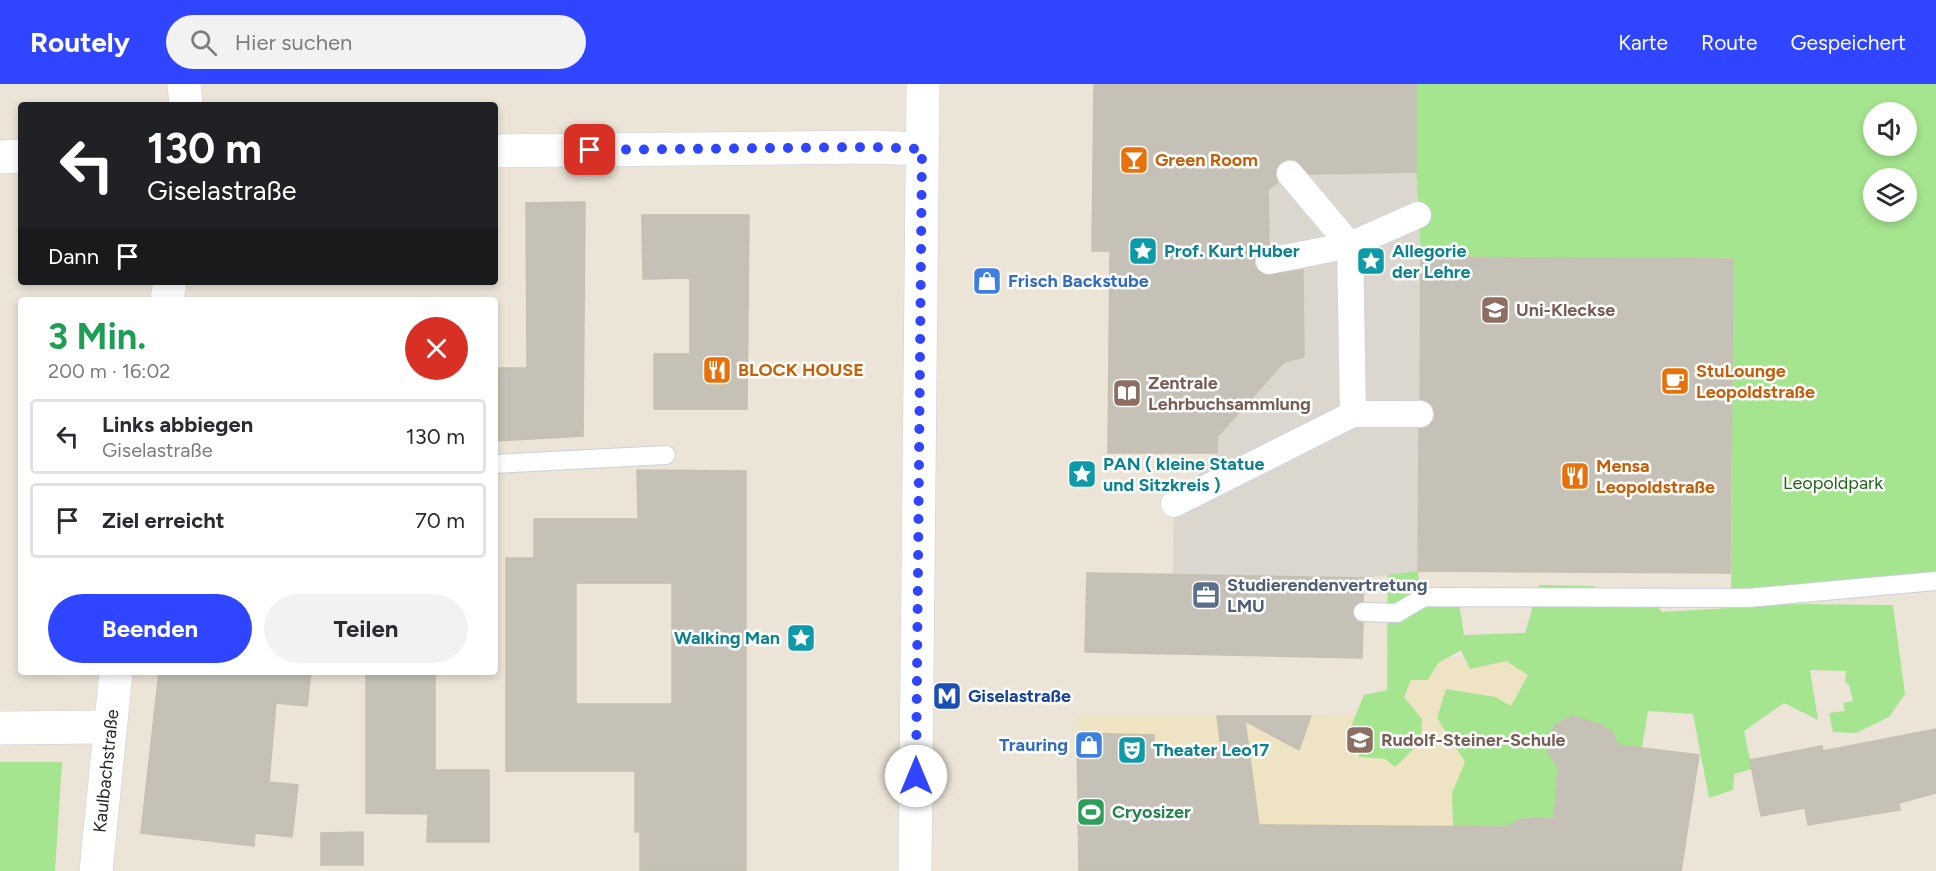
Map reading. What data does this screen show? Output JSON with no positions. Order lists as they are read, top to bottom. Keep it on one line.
{"streets":{"street":["Kaulbachstraße"]},"parks":["Leopoldpark"],"places":{"bar":["Green Room"],"place":["Prof. Kurt Huber","Allegorie der Lehre","PAN ( kleine Statue und Sitzkreis )","Walking Man"],"shop":["Frisch Backstube","Trauring"],"school or university":["Uni-Kleckse","Rudolf-Steiner-Schule"],"restaurant":["BLOCK HOUSE","Mensa Leopoldstraße"],"cafe":["StuLounge Leopoldstraße"],"library":["Zentrale Lehrbuchsammlung"],"office":["Studierendenvertretung LMU"],"metro station":["Giselastraße"],"theatre":["Theater Leo17"],"sports":["Cryosizer"]},"page":{"header":"Routely","search":"Hier suchen","nav":["Karte","Route","Gespeichert"],"turn":["130 m","Giselastraße"],"then":"Dann","heading":["3 Min.","200 m · 16:02"],"list":[{"name":"Links abbiegen","note":"Giselastraße","value":"130 m"},{"name":"Ziel erreicht","value":"70 m"}],"buttons":["Beenden","Teilen"]}}
